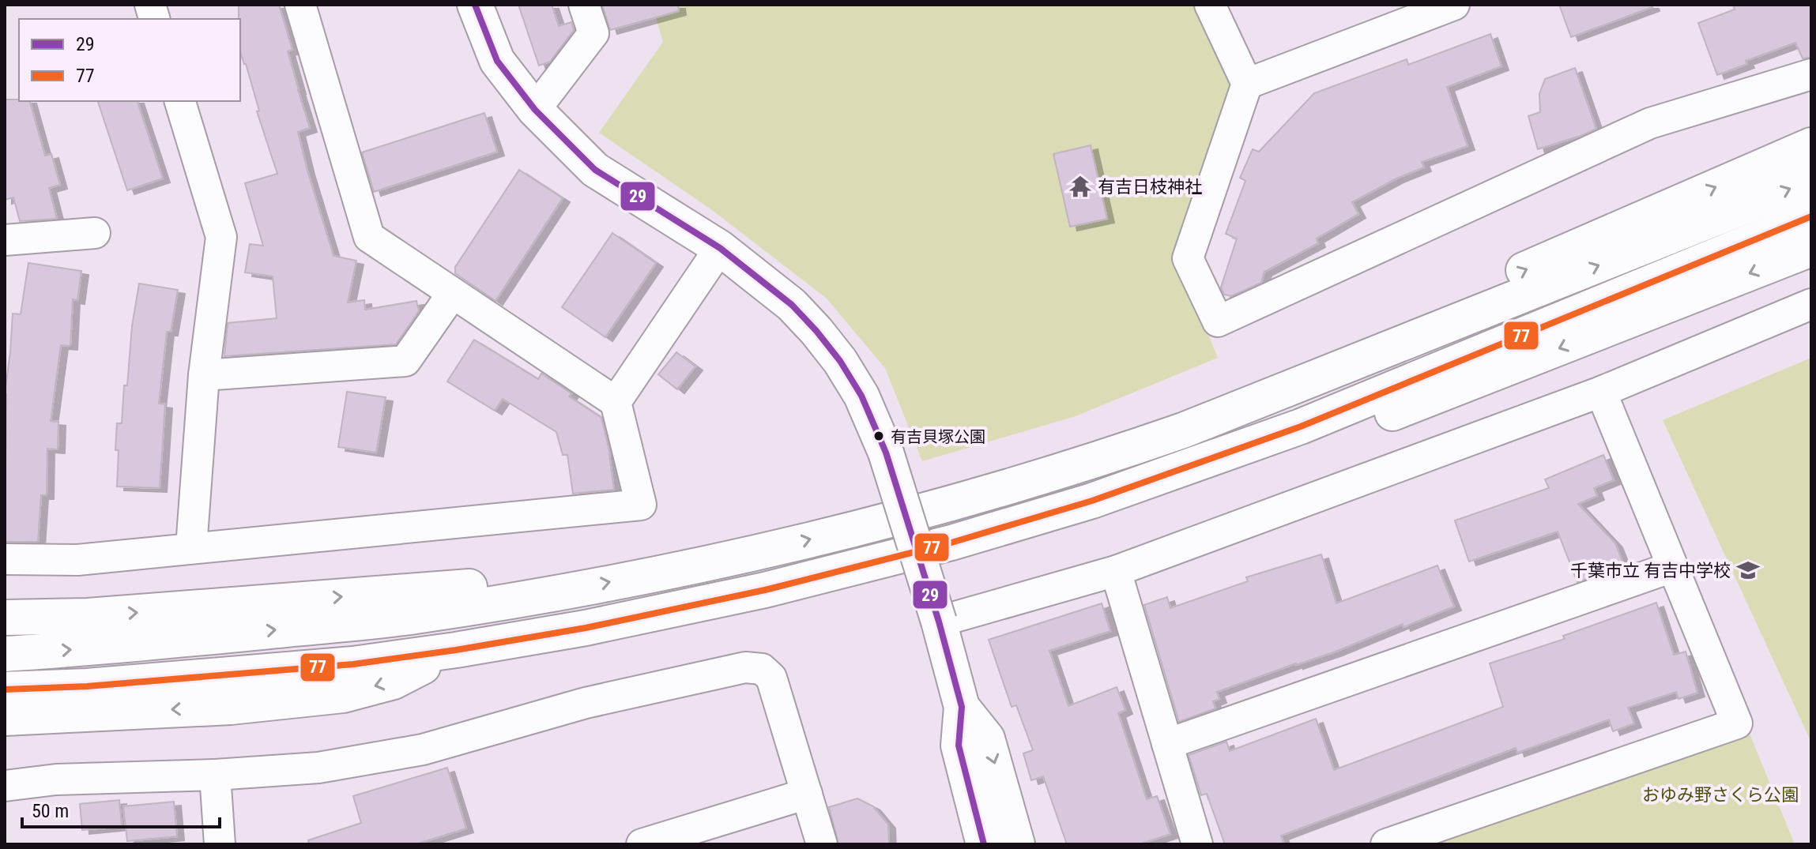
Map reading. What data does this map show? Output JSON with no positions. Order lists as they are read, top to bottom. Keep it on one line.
{"parks":["おゆみ野さくら公園"],"places":{"temple":["有吉日枝神社"],"other":["有吉貝塚公園"],"school or university":["千葉市立 有吉中学校"]},"lines":["transit line 29","transit line 77"],"legend":["29","77"],"scale_bar":"50 m"}
